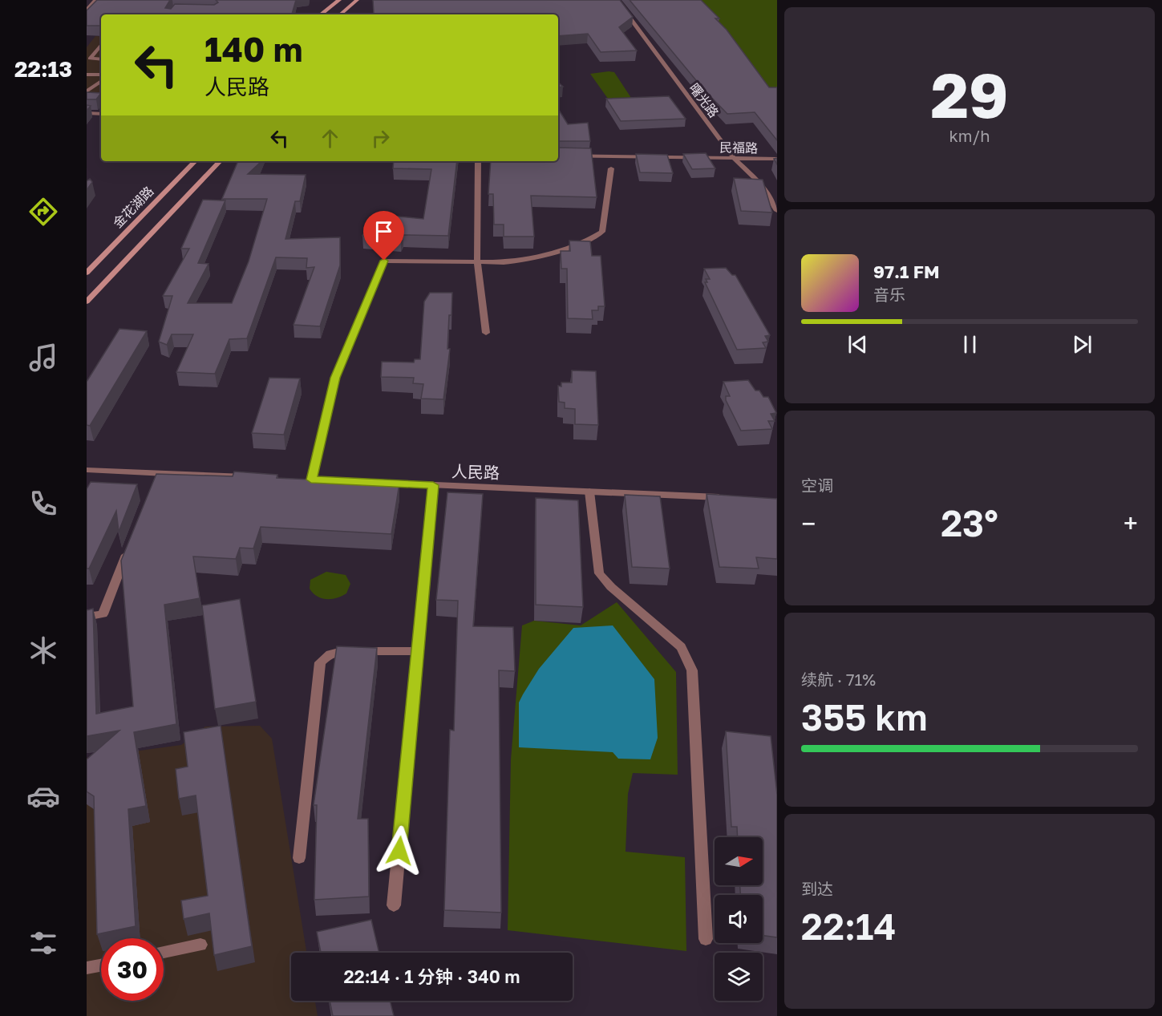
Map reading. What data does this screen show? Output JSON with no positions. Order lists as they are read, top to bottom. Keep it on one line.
{"streets":{"main road":["金花湖路"],"street":["曙光路","民福路","人民路"]},"crossings":[["曙光路","民福路"]],"north":"right","page":{"tabs":"22:13","tile":[["29","km/h"],"空调",["续航 · 71%","355 km"],["到达","22:14"]],"turn":["140 m","人民路"],"song":["97.1 FM","音乐"],"heat":["−","23°","+"],"limit":"30","trip":"22:14 · 1 分钟 · 340 m"}}
